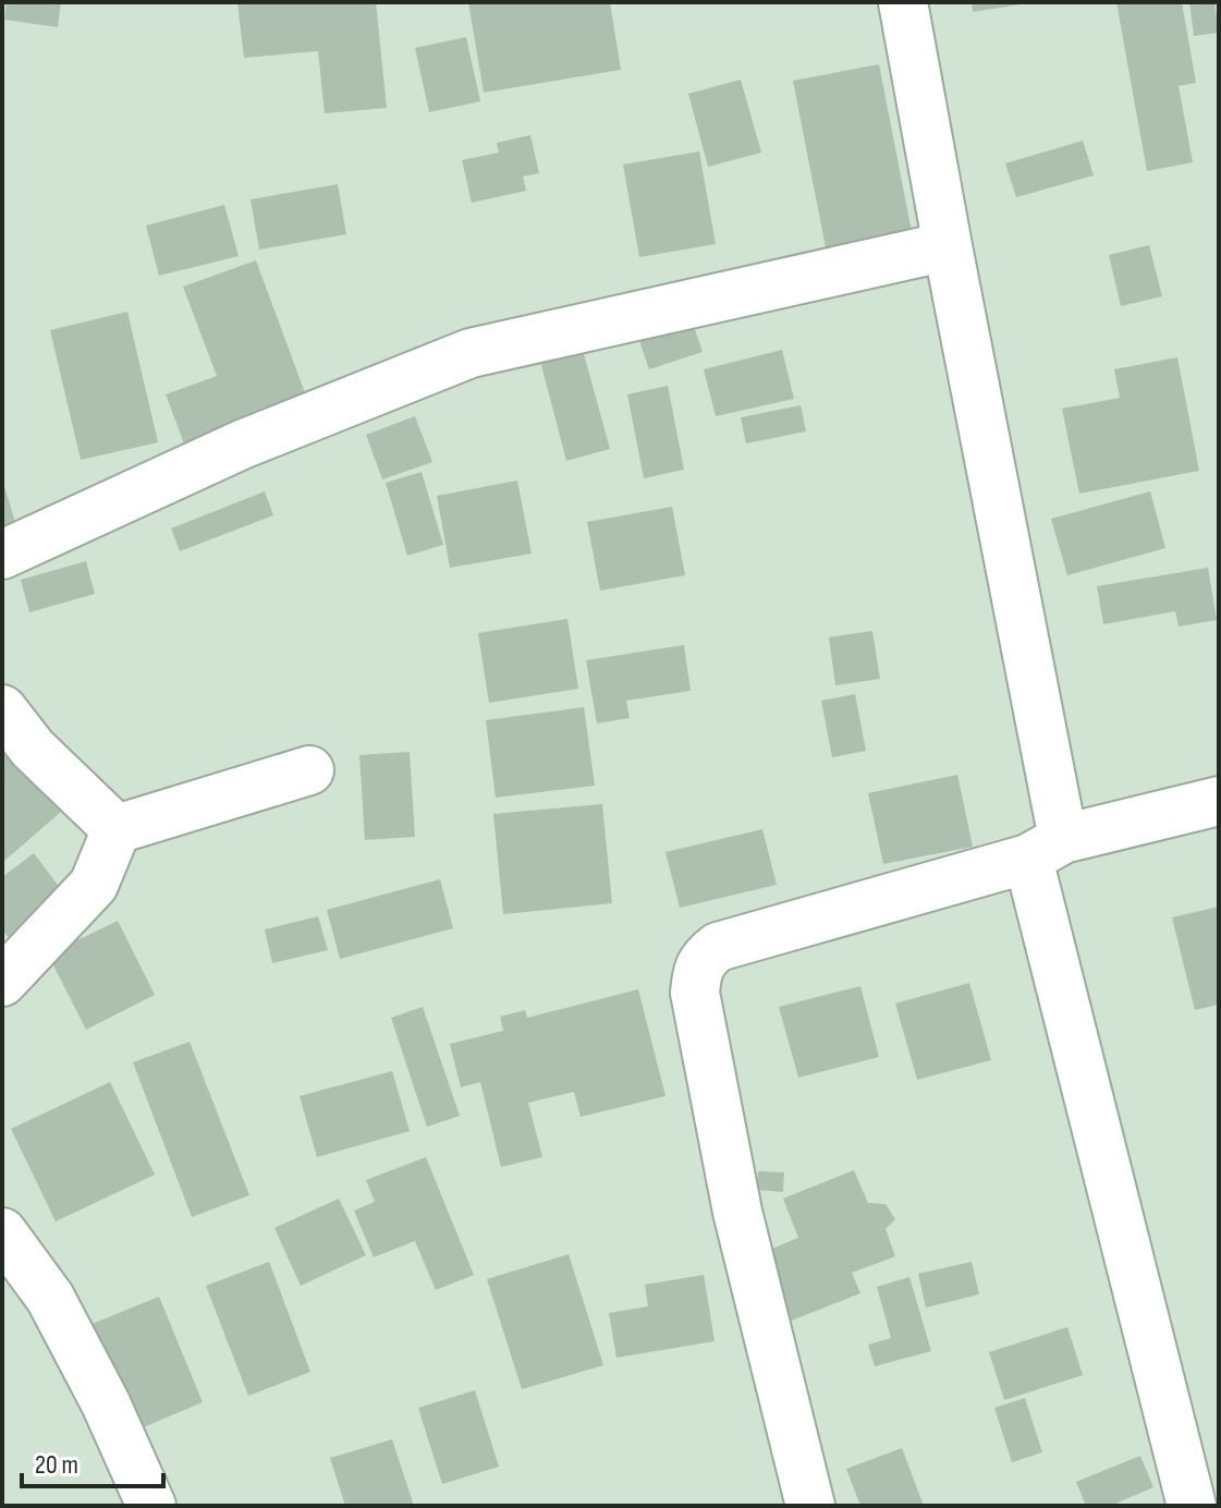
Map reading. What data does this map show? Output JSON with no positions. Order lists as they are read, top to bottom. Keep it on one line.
{"scale_bar":"20 m"}
